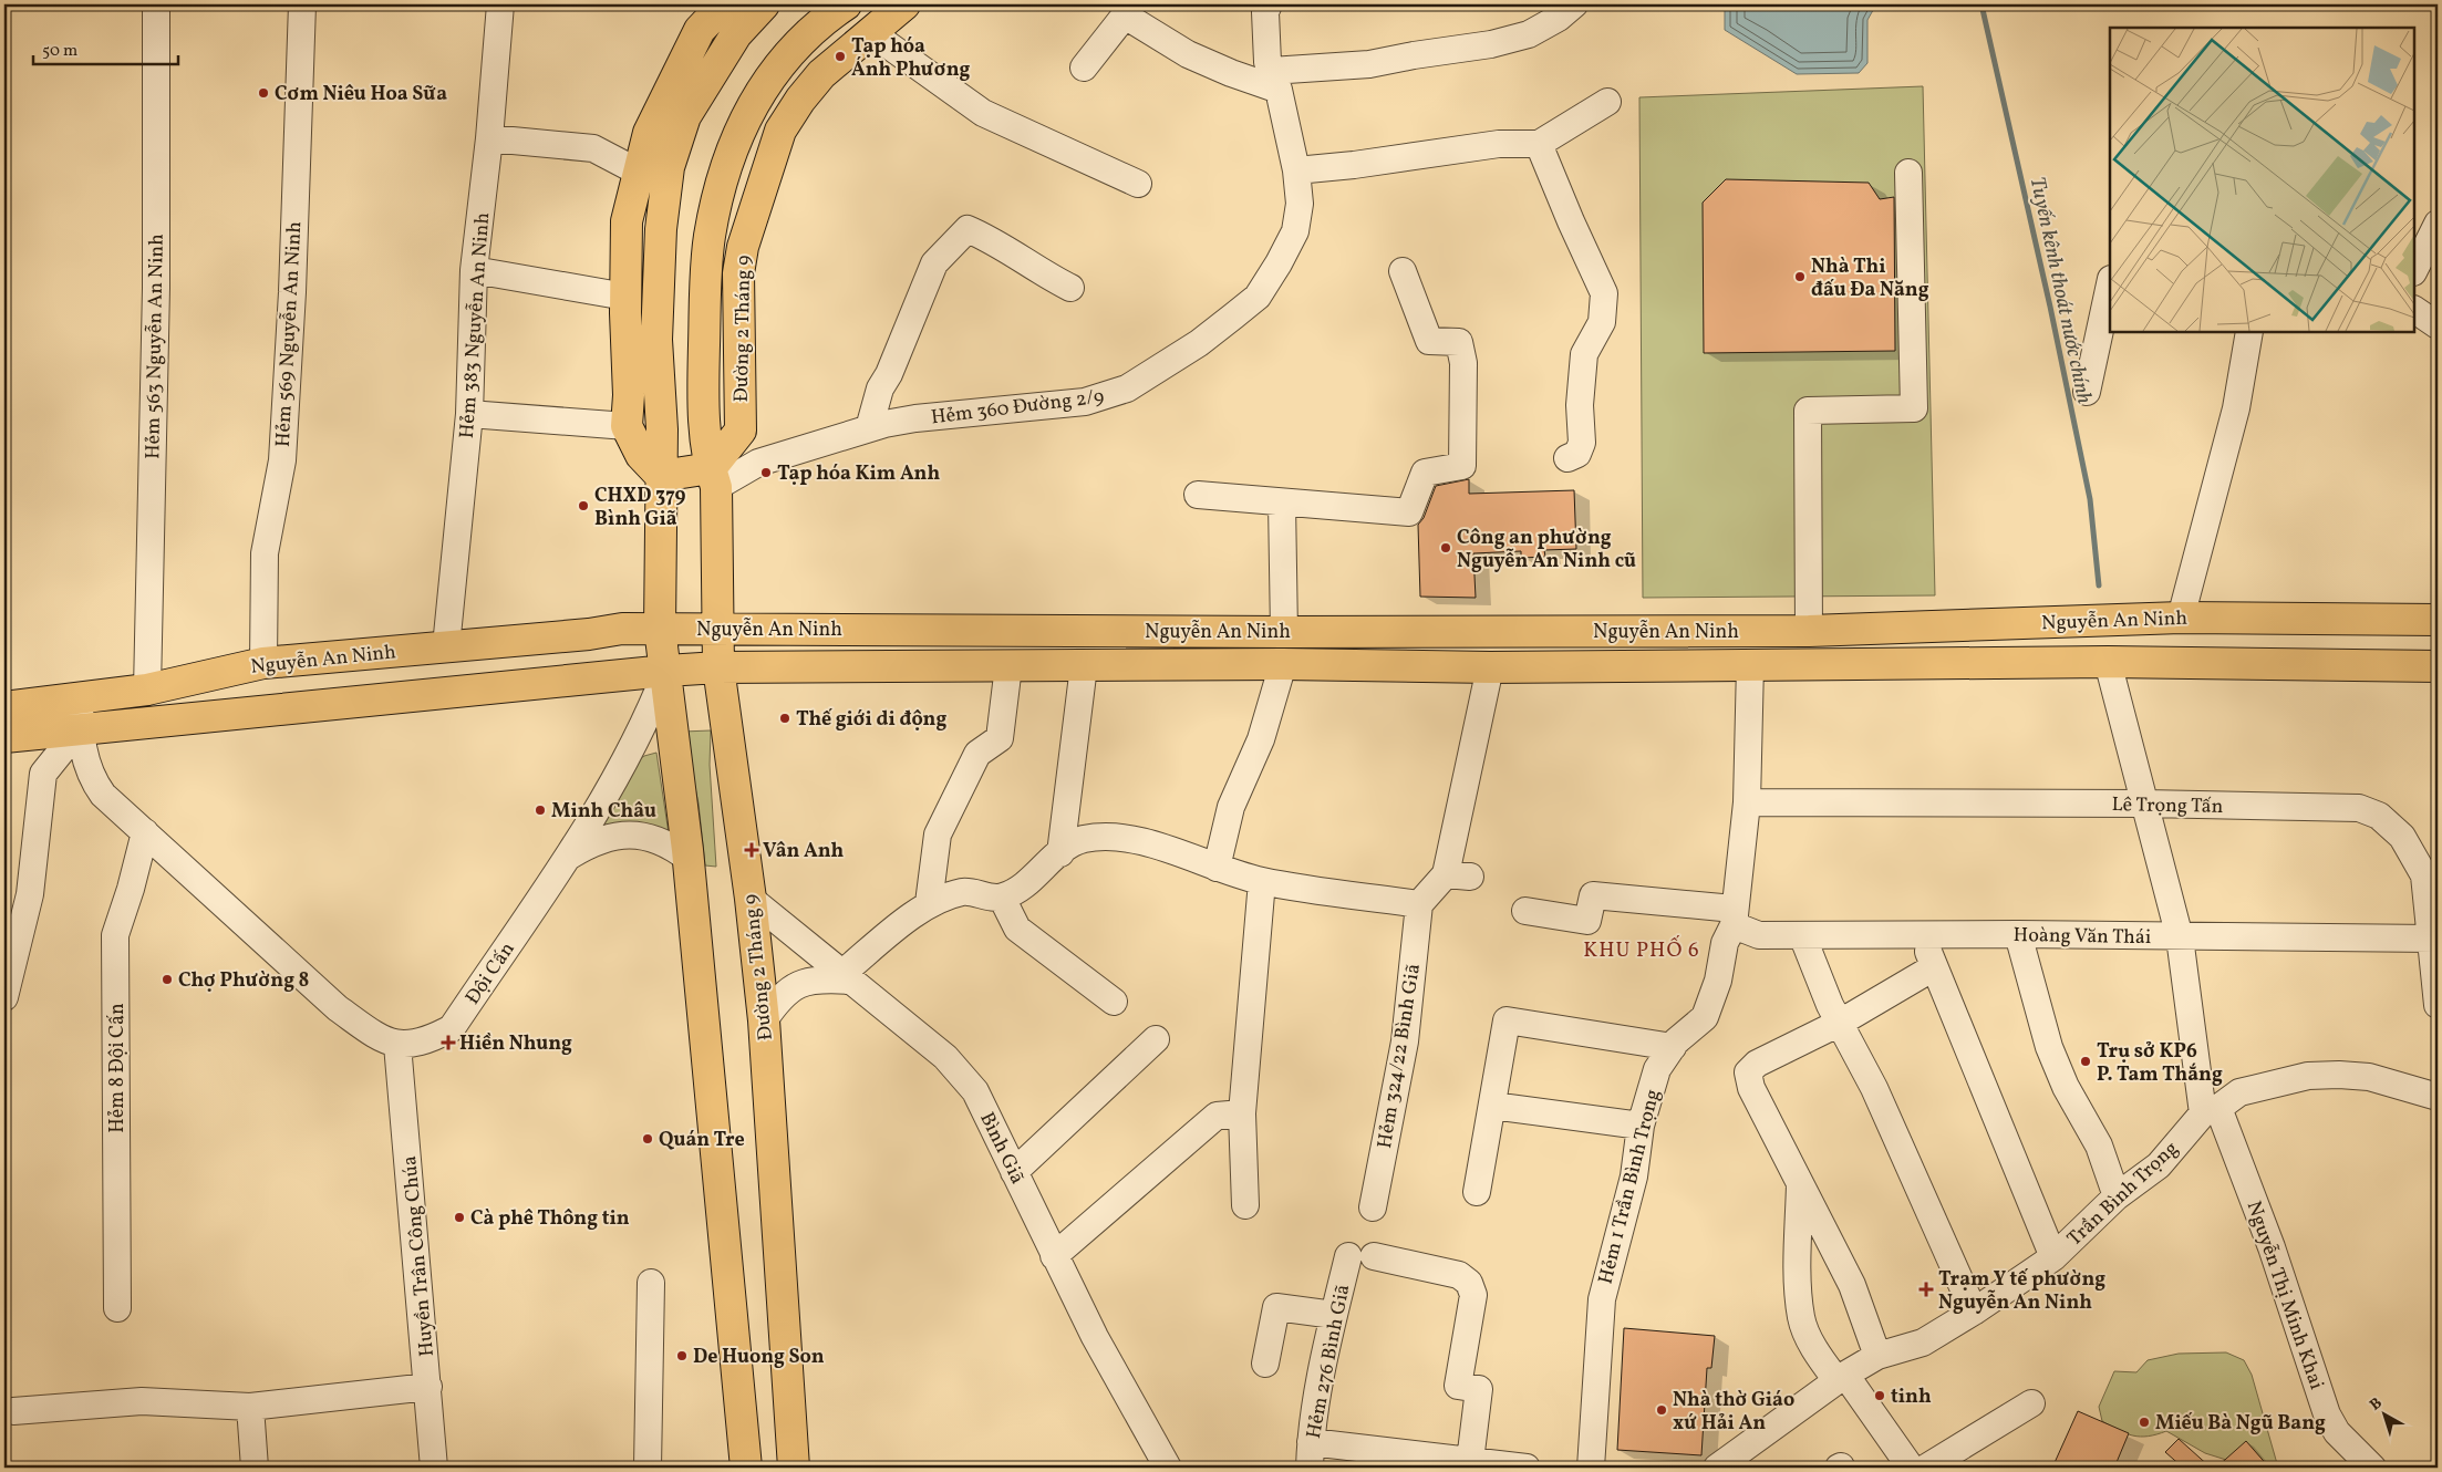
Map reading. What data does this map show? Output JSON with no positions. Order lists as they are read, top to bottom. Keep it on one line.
{"streets":{"main road":["Đường 2 Tháng 9","Nguyễn An Ninh"],"street":["Hẻm 383 Nguyễn An Ninh","Hẻm 569 Nguyễn An Ninh","Hẻm 563 Nguyễn An Ninh","Hẻm 360 Đường 2/9","Lê Trọng Tấn","Hoàng Văn Thái","Đội Cấn","Hẻm 324/22 Bình Giã","Hẻm 8 Đội Cấn","Bình Giã","Hẻm 1 Trần Bình Trọng","Trần Bình Trọng","Huyền Trân Công Chúa","Nguyễn Thị Minh Khai","Hẻm 276 Bình Giã"]},"crossings":[["Hẻm 383 Nguyễn An Ninh","Nguyễn An Ninh"],["Đường 2 Tháng 9","Hẻm 360 Đường 2/9"],["Đường 2 Tháng 9","Nguyễn An Ninh"],["Đường 2 Tháng 9","Bình Giã"],["Hẻm 569 Nguyễn An Ninh","Nguyễn An Ninh"],["Hẻm 563 Nguyễn An Ninh","Nguyễn An Ninh"],["Nguyễn An Ninh","Đội Cấn"],["Nguyễn An Ninh","Hẻm 1 Trần Bình Trọng"],["Nguyễn An Ninh","Nguyễn Thị Minh Khai"],["Lê Trọng Tấn","Hoàng Văn Thái"],["Lê Trọng Tấn","Hẻm 1 Trần Bình Trọng"],["Lê Trọng Tấn","Nguyễn Thị Minh Khai"],["Hoàng Văn Thái","Hẻm 1 Trần Bình Trọng"],["Hoàng Văn Thái","Nguyễn Thị Minh Khai"],["Đội Cấn","Huyền Trân Công Chúa"],["Trần Bình Trọng","Nguyễn Thị Minh Khai"]],"districts":["KHU PHỐ 6"],"water":["Tuyến kênh thoát nước chính"],"places":{"other":["Tạp hóa Ánh Phương","Cơm Niêu Hoa Sữa","Nhà Thi đấu Đa Năng","Tạp hóa Kim Anh","CHXD 379 Bình Giã","Công an phường Nguyễn An Ninh cũ","Thế giới di động","Minh Châu","Chợ Phường 8","Trụ sở KP6 P. Tam Thắng","Quán Tre","Cà phê Thông tin","De Huong Son","tinh","Nhà thờ Giáo xứ Hải An","Miếu Bà Ngũ Bang"],"health":["Vân Anh","Hiền Nhung","Trạm Y tế phường Nguyễn An Ninh"]},"scale_bar":"50 m","north":"top left"}
